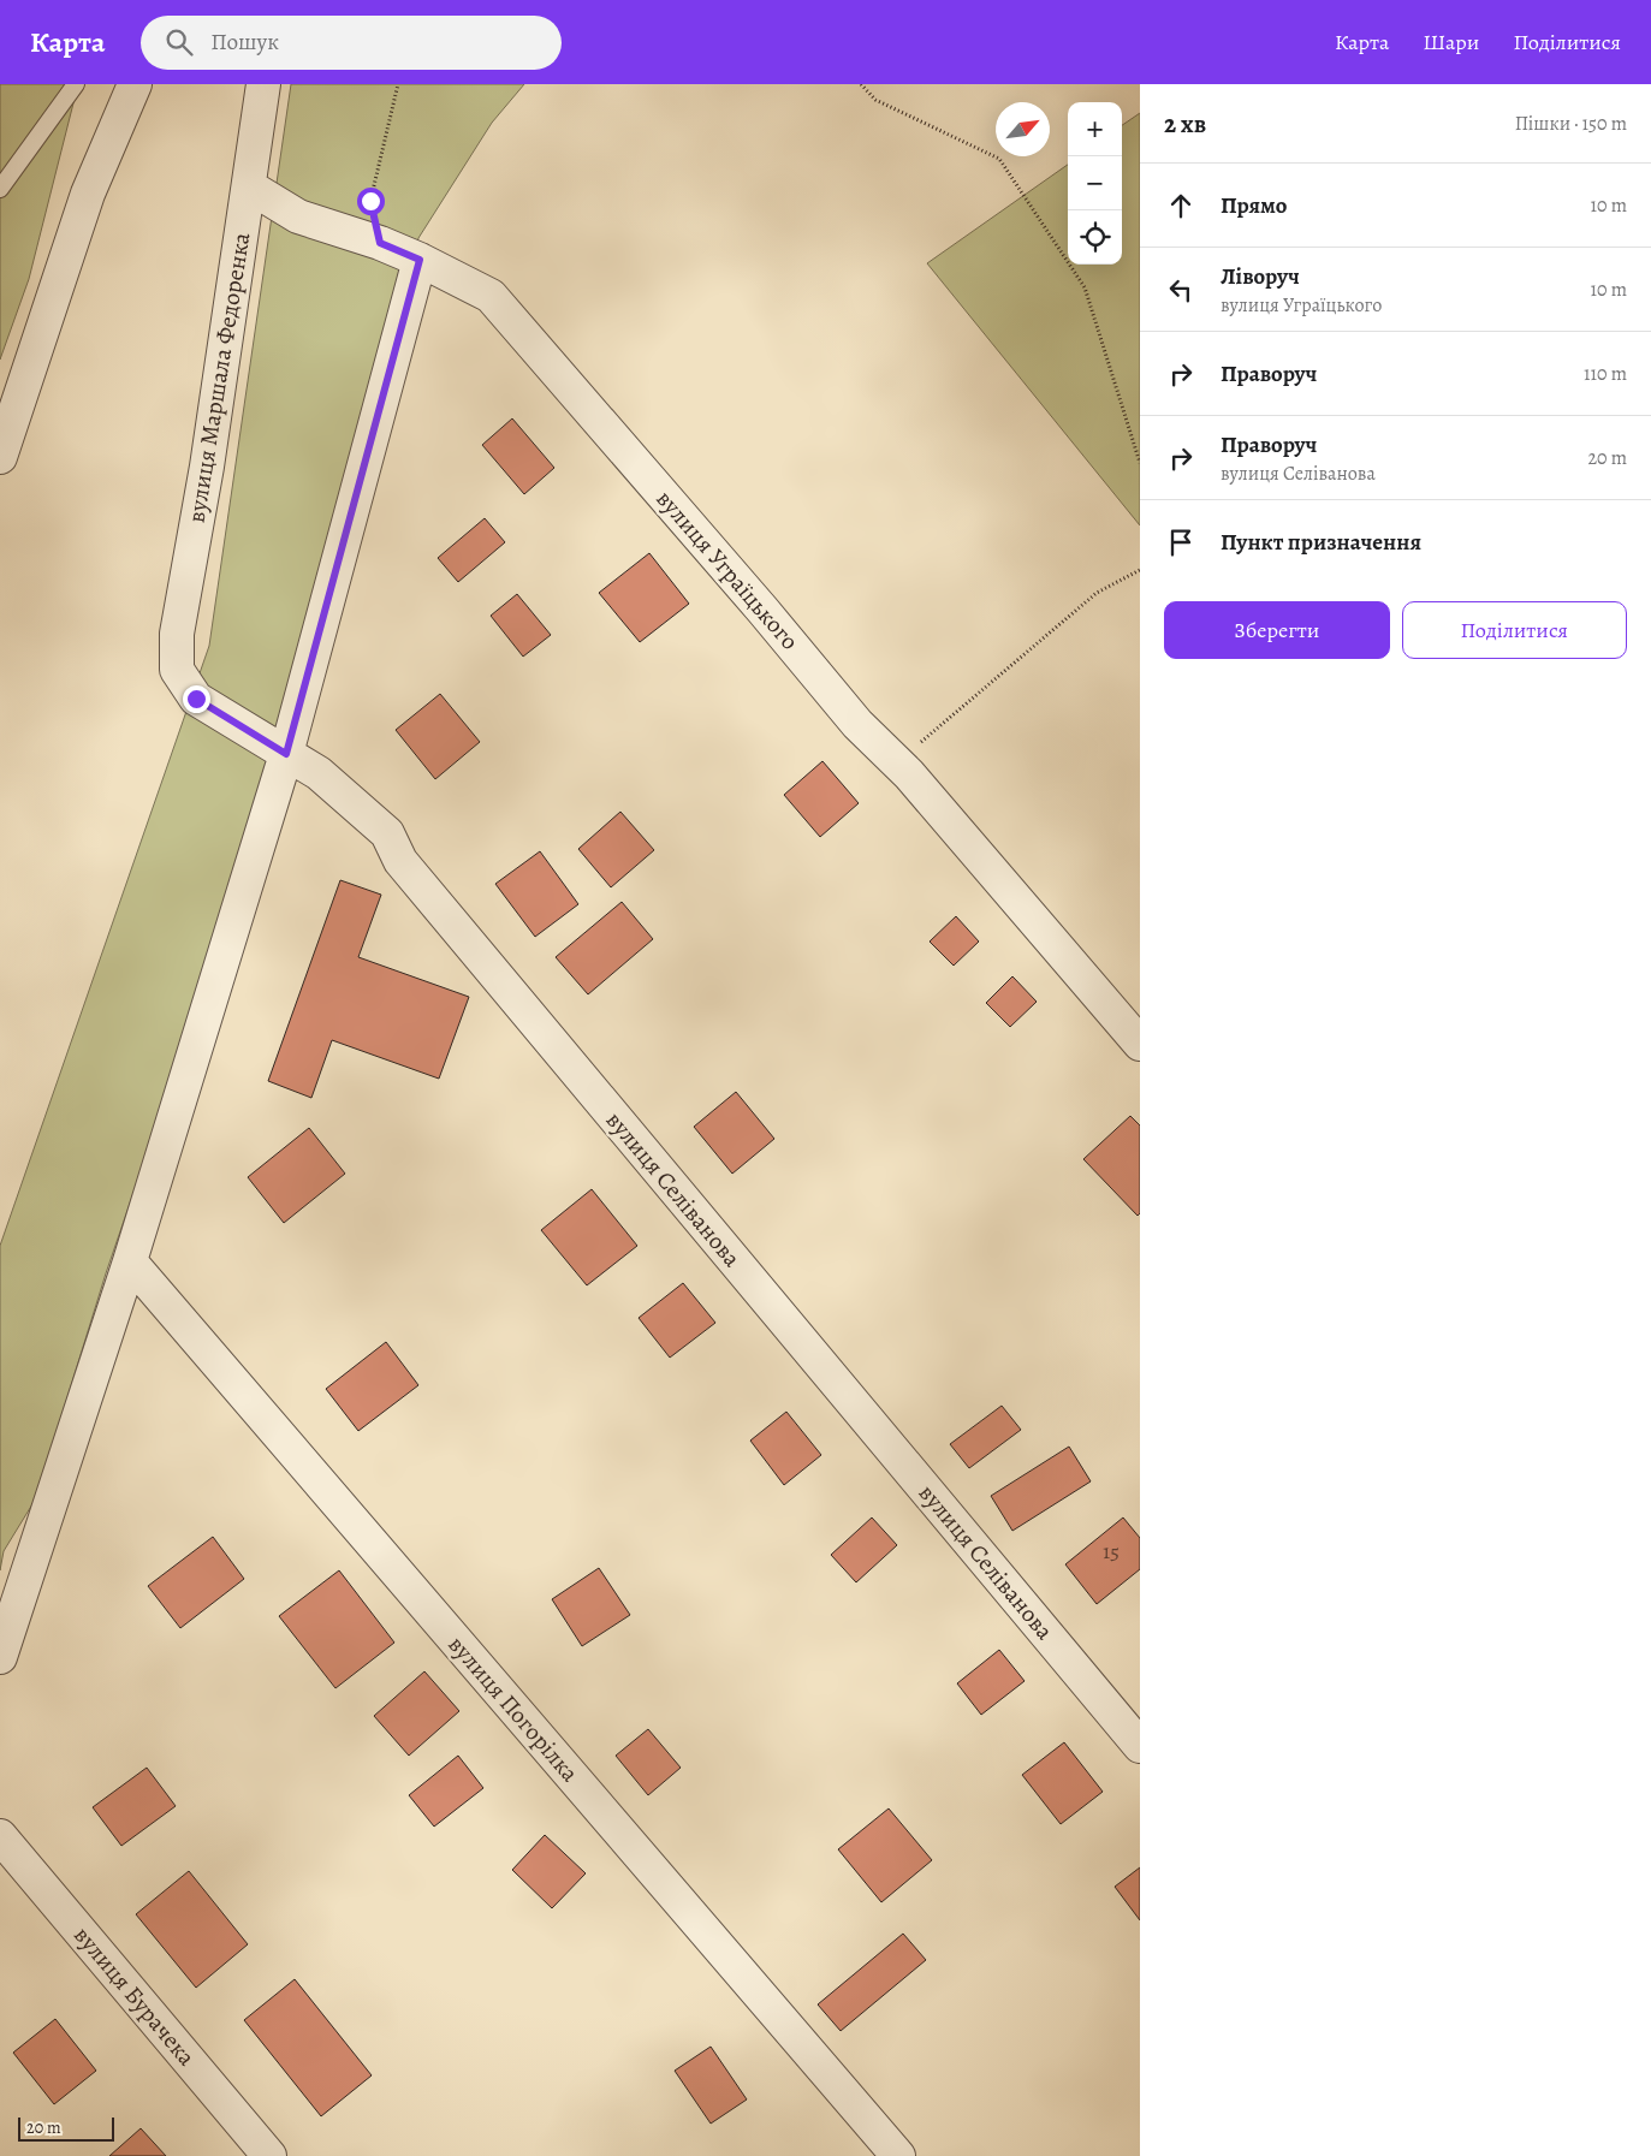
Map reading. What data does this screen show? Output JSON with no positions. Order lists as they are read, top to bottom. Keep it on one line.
{"streets":{"street":["вулиця Маршала Федоренка","вулиця Уграїцького","вулиця Селіванова","вулиця Погорілка","вулиця Бурачека"]},"crossings":[["вулиця Маршала Федоренка","вулиця Уграїцького"],["вулиця Маршала Федоренка","вулиця Селіванова"]],"house_numbers":["15"],"scale_bar":"20 m","north":"top right","page":{"header":"Карта","search":"Пошук","nav":["Карта","Шари","Поділитися"],"heading":["2 хв","Пішки · 150 m"],"map_buttons":["+","−"],"list":[["Прямо","10 m"],["Ліворуч","вулиця Уграїцького","10 m"],["Праворуч","110 m"],["Праворуч","вулиця Селіванова","20 m"],"Пункт призначення"],"buttons":["Зберегти","Поділитися"],"scale":"20 m"}}
